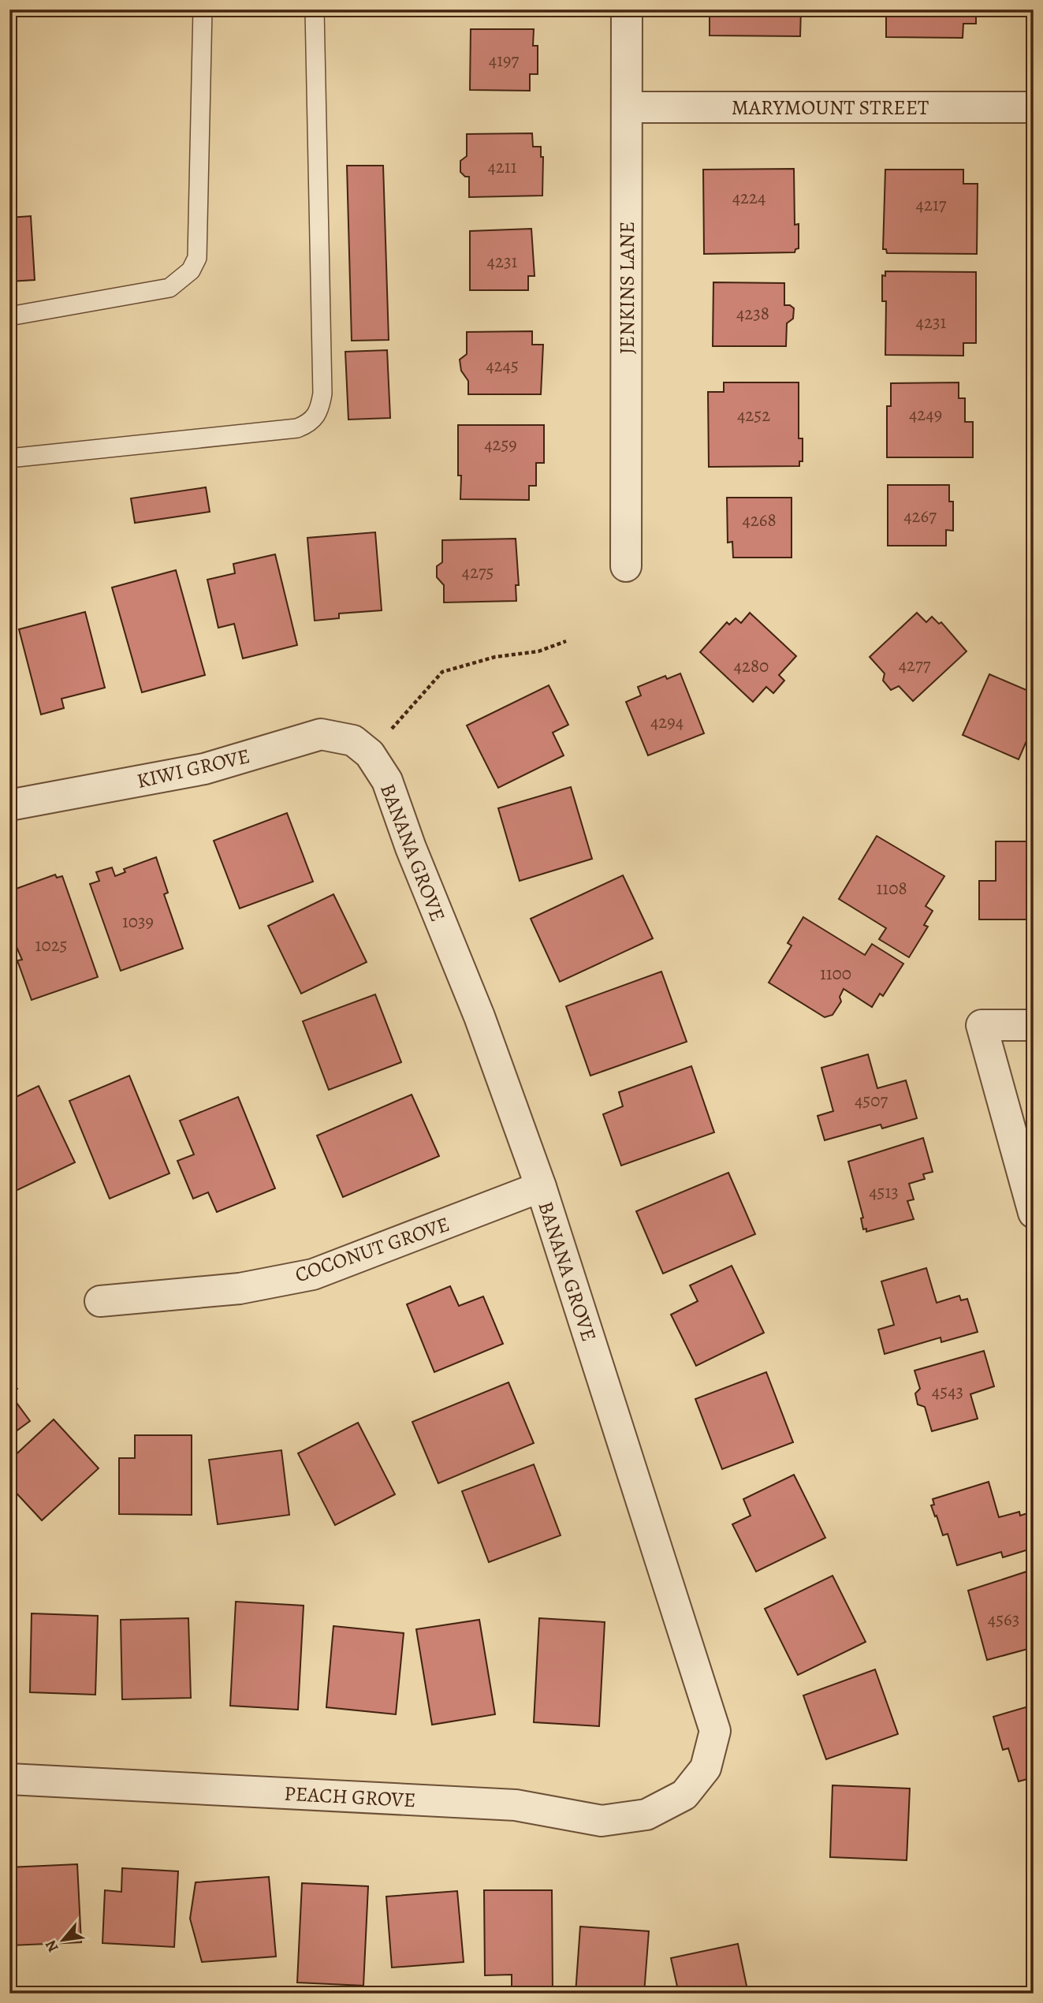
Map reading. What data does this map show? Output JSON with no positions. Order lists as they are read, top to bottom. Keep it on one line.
{"streets":{"street":["MARYMOUNT STREET","JENKINS LANE","KIWI GROVE","BANANA GROVE","COCONUT GROVE","PEACH GROVE"]},"crossings":[["MARYMOUNT STREET","JENKINS LANE"],["KIWI GROVE","BANANA GROVE"],["BANANA GROVE","COCONUT GROVE"],["BANANA GROVE","PEACH GROVE"]],"house_numbers":["4197","4211","4224","4217","4231","4238","4231","4245","4249","4252","4259","4267","4268","4275","4277","4280","4294","1108","1039","1025","1100","4507","4513","4543","4563"],"north":"bottom left"}
